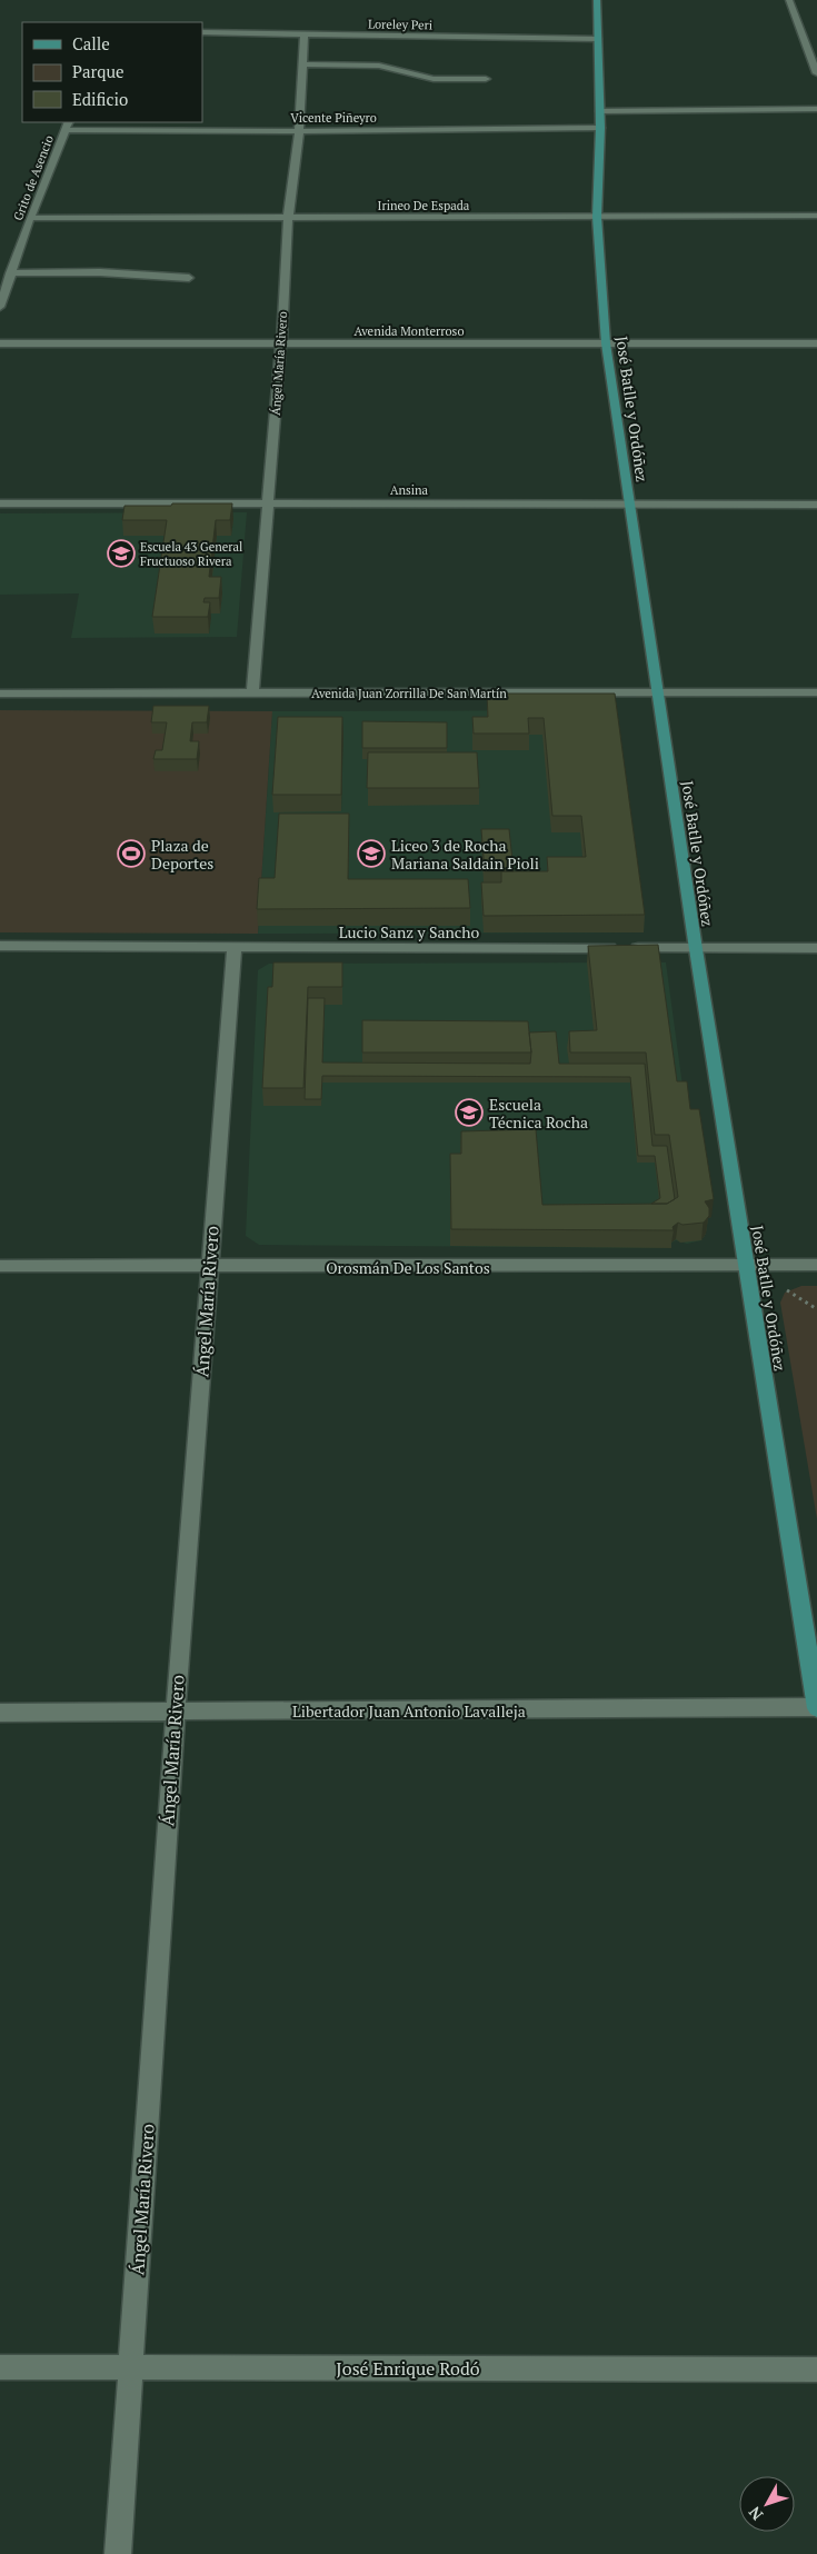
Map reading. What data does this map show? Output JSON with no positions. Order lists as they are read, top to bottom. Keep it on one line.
{"streets":{"main road":["José Batlle y Ordóñez"],"street":["Loreley Peri","Vicente Piñeyro","Grito de Asencio","Irineo De Espada","Avenida Monterroso","Ángel María Rivero","Ansina","Avenida Juan Zorrilla De San Martín","Lucio Sanz y Sancho","Orosmán De Los Santos","Libertador Juan Antonio Lavalleja","José Enrique Rodó"]},"crossings":[["Loreley Peri","Ángel María Rivero"],["Loreley Peri","José Batlle y Ordóñez"],["Vicente Piñeyro","Grito de Asencio"],["Vicente Piñeyro","Ángel María Rivero"],["Vicente Piñeyro","José Batlle y Ordóñez"],["Grito de Asencio","Irineo De Espada"],["Irineo De Espada","Ángel María Rivero"],["Irineo De Espada","José Batlle y Ordóñez"],["Avenida Monterroso","Ángel María Rivero"],["Avenida Monterroso","José Batlle y Ordóñez"],["Ángel María Rivero","Ansina"],["Ángel María Rivero","Avenida Juan Zorrilla De San Martín"],["Ángel María Rivero","Lucio Sanz y Sancho"],["Ángel María Rivero","Orosmán De Los Santos"],["Ángel María Rivero","Libertador Juan Antonio Lavalleja"],["Ángel María Rivero","José Enrique Rodó"],["José Batlle y Ordóñez","Ansina"],["José Batlle y Ordóñez","Avenida Juan Zorrilla De San Martín"],["José Batlle y Ordóñez","Lucio Sanz y Sancho"],["José Batlle y Ordóñez","Orosmán De Los Santos"],["José Batlle y Ordóñez","Libertador Juan Antonio Lavalleja"]],"places":{"school or university":["Escuela 43 General Fructuoso Rivera","Liceo 3 de Rocha Mariana Saldain Pioli","Escuela Técnica Rocha"],"sports":["Plaza de Deportes"]},"legend":["Calle","Parque","Edificio"],"north":"bottom left"}
